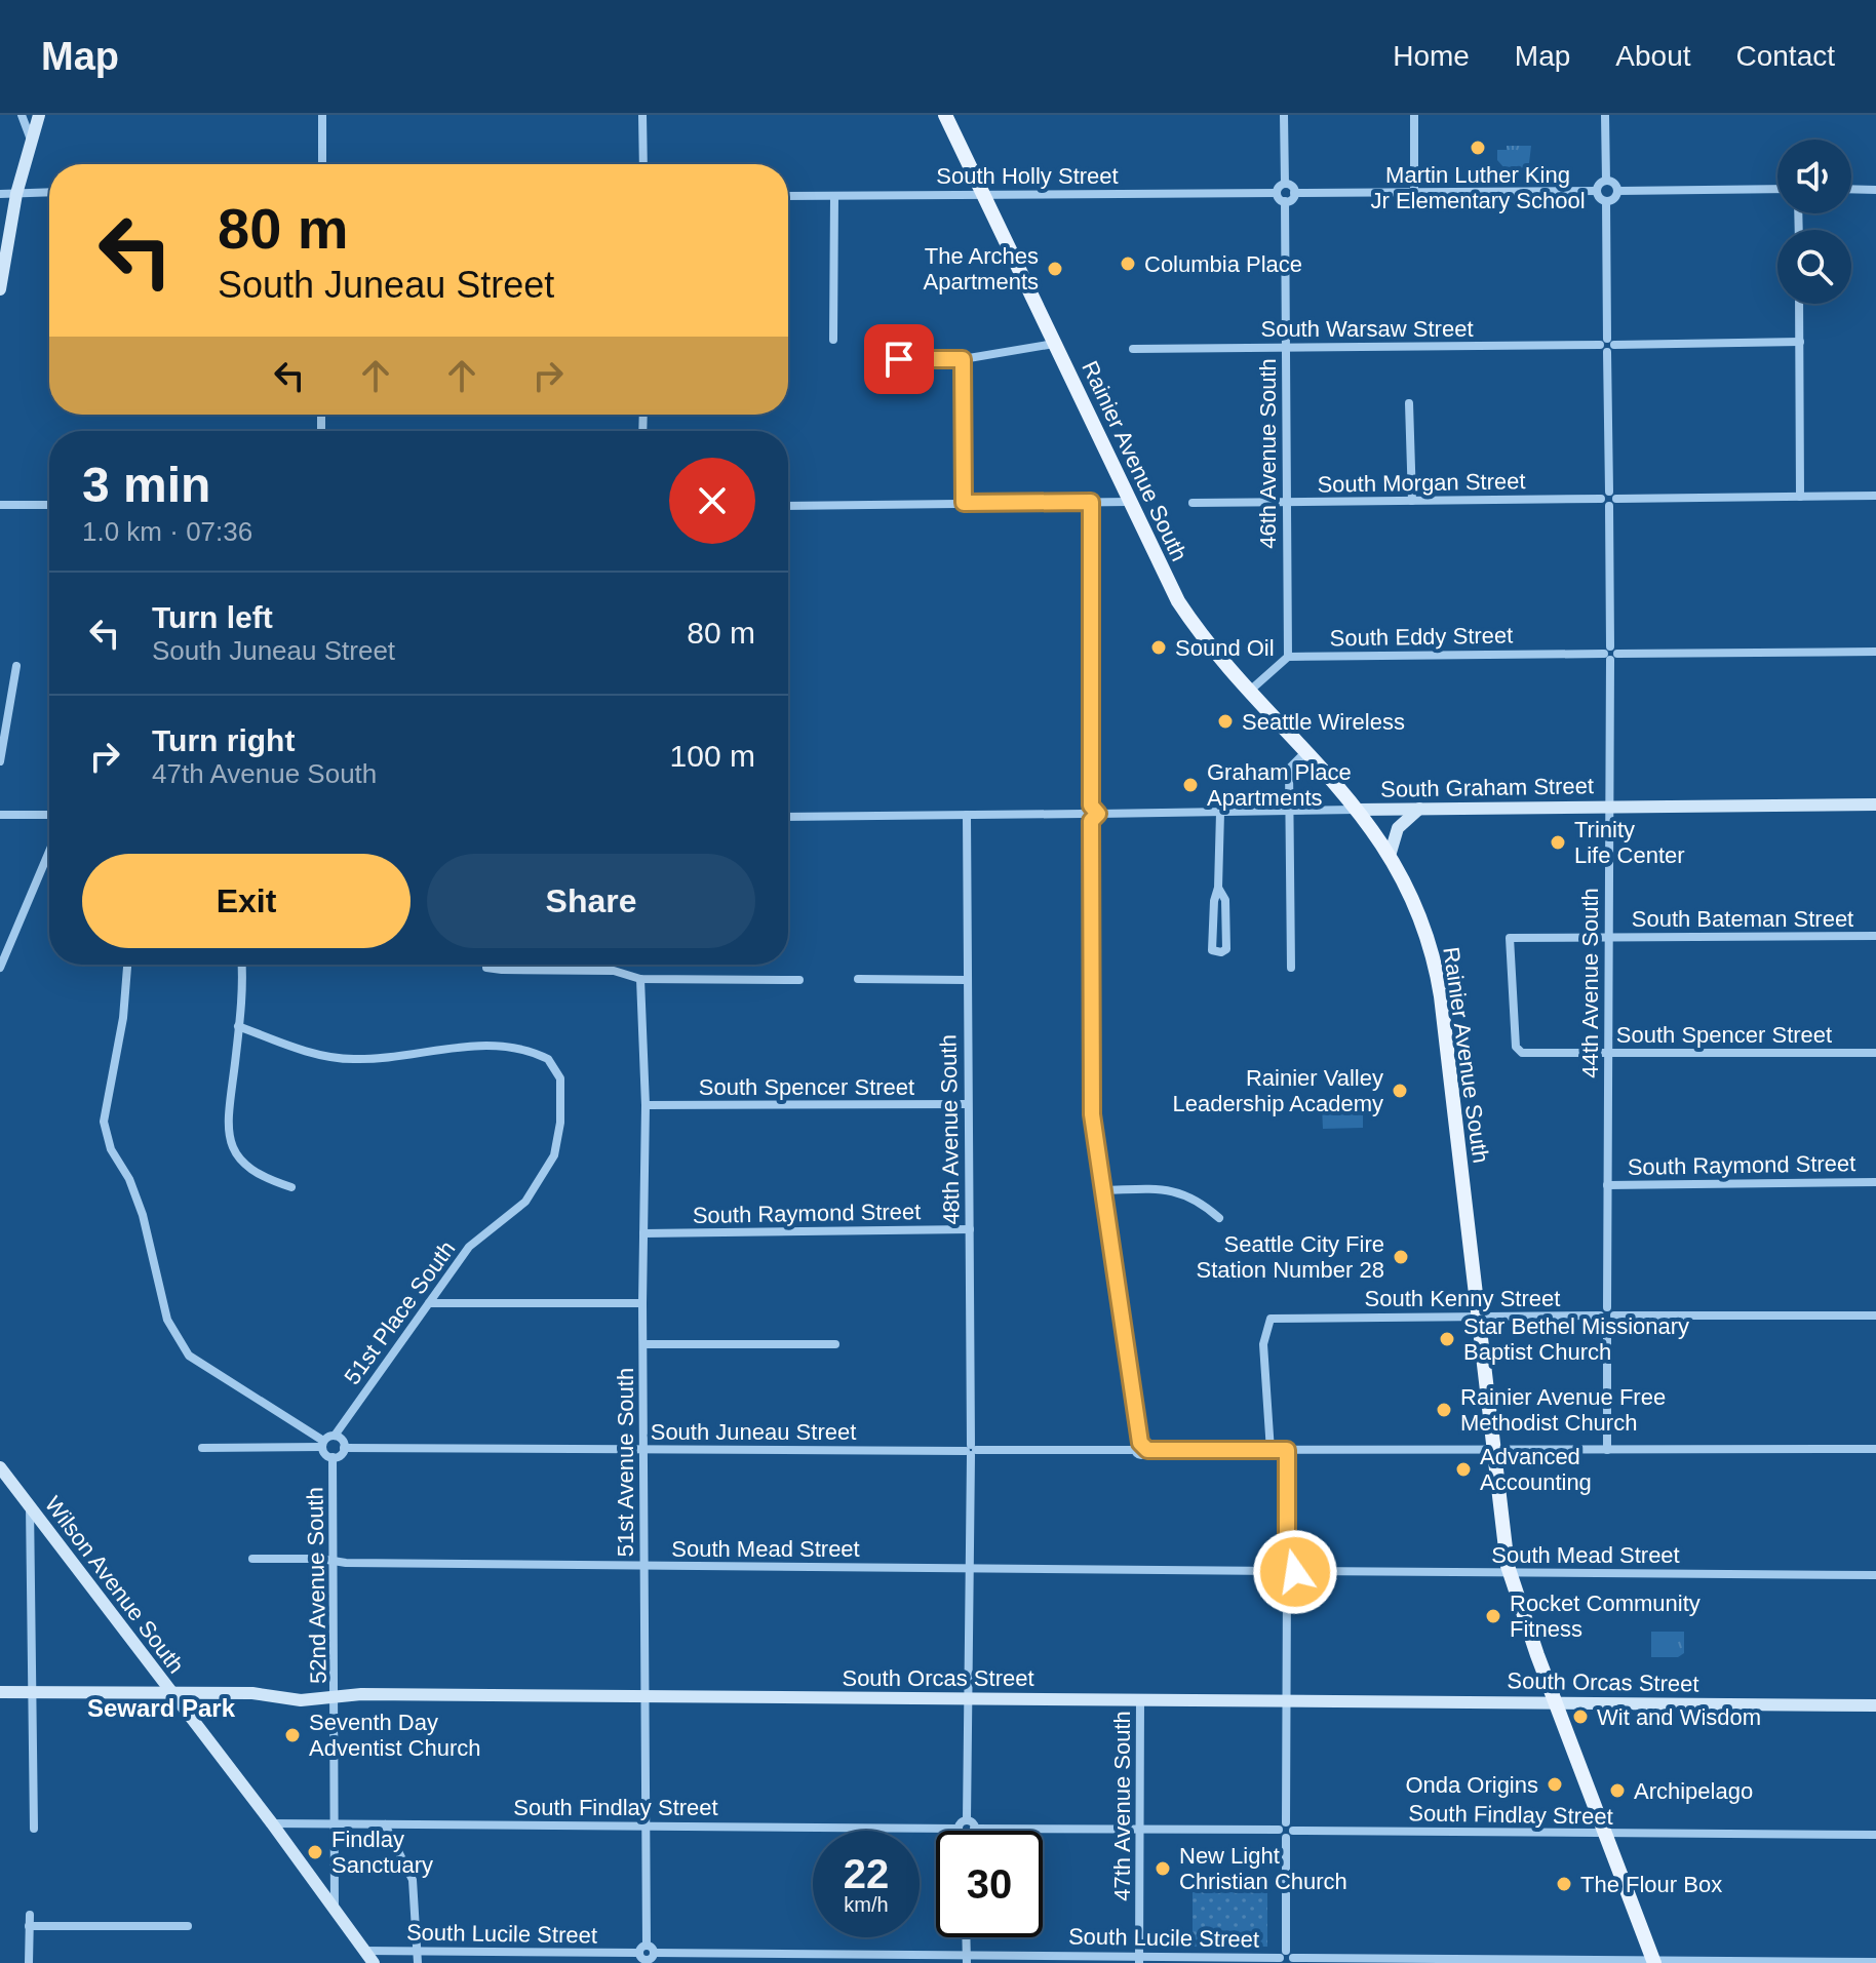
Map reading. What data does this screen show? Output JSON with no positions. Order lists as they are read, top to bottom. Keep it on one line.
{"streets":{"main road":["Rainier Avenue South"],"street":["South Holly Street","South Warsaw Street","46th Avenue South","South Morgan Street","South Eddy Street","South Graham Street","South Bateman Street","44th Avenue South","South Spencer Street","48th Avenue South","South Raymond Street","South Kenny Street","51st Place South","South Juneau Street","51st Avenue South","South Mead Street","Wilson Avenue South","52nd Avenue South","South Orcas Street","47th Avenue South","South Findlay Street","South Lucile Street"]},"crossings":[["South Holly Street","Rainier Avenue South"],["South Warsaw Street","46th Avenue South"],["South Warsaw Street","44th Avenue South"],["46th Avenue South","South Morgan Street"],["46th Avenue South","South Eddy Street"],["Rainier Avenue South","South Graham Street"],["Rainier Avenue South","South Kenny Street"],["Rainier Avenue South","South Juneau Street"],["Rainier Avenue South","South Mead Street"],["Rainier Avenue South","South Orcas Street"],["Rainier Avenue South","South Findlay Street"],["Rainier Avenue South","South Lucile Street"],["South Morgan Street","44th Avenue South"],["South Eddy Street","44th Avenue South"],["South Graham Street","44th Avenue South"],["South Graham Street","48th Avenue South"],["South Bateman Street","44th Avenue South"],["South Bateman Street","South Spencer Street"],["44th Avenue South","South Spencer Street"],["44th Avenue South","South Raymond Street"],["44th Avenue South","South Kenny Street"],["South Spencer Street","48th Avenue South"],["South Spencer Street","51st Avenue South"],["48th Avenue South","South Raymond Street"],["48th Avenue South","South Juneau Street"],["48th Avenue South","South Mead Street"],["48th Avenue South","South Orcas Street"],["South Raymond Street","51st Avenue South"],["South Kenny Street","South Juneau Street"],["South Juneau Street","51st Avenue South"],["51st Avenue South","South Mead Street"],["51st Avenue South","South Orcas Street"],["51st Avenue South","South Findlay Street"],["51st Avenue South","South Lucile Street"],["South Mead Street","52nd Avenue South"],["Wilson Avenue South","52nd Avenue South"],["Wilson Avenue South","South Orcas Street"],["Wilson Avenue South","South Findlay Street"],["Wilson Avenue South","South Lucile Street"],["52nd Avenue South","South Orcas Street"],["52nd Avenue South","South Findlay Street"],["South Orcas Street","47th Avenue South"],["47th Avenue South","South Lucile Street"]],"districts":["Seward Park"],"places":["Martin Luther King Jr Elementary School","Columbia Place","The Arches Apartments","Sound Oil","Seattle Wireless","Graham Place Apartments","Trinity Life Center","Rainier Valley Leadership Academy","Seattle City Fire Station Number 28","Star Bethel Missionary Baptist Church","Rainier Avenue Free Methodist Church","Advanced Accounting","Rocket Community Fitness","Wit and Wisdom","Seventh Day Adventist Church","Onda Origins","Archipelago","Findlay Sanctuary","New Light Christian Church","The Flour Box"],"page":{"header":"Map","nav":["Home","Map","About","Contact"],"turn":["80 m","South Juneau Street"],"heading":["3 min","1.0 km · 07:36"],"list":[{"name":"Turn left","note":"South Juneau Street","value":"80 m"},{"name":"Turn right","note":"47th Avenue South","value":"100 m"}],"buttons":["Exit","Share"],"speed":"22 km/h","limit":"30"}}
